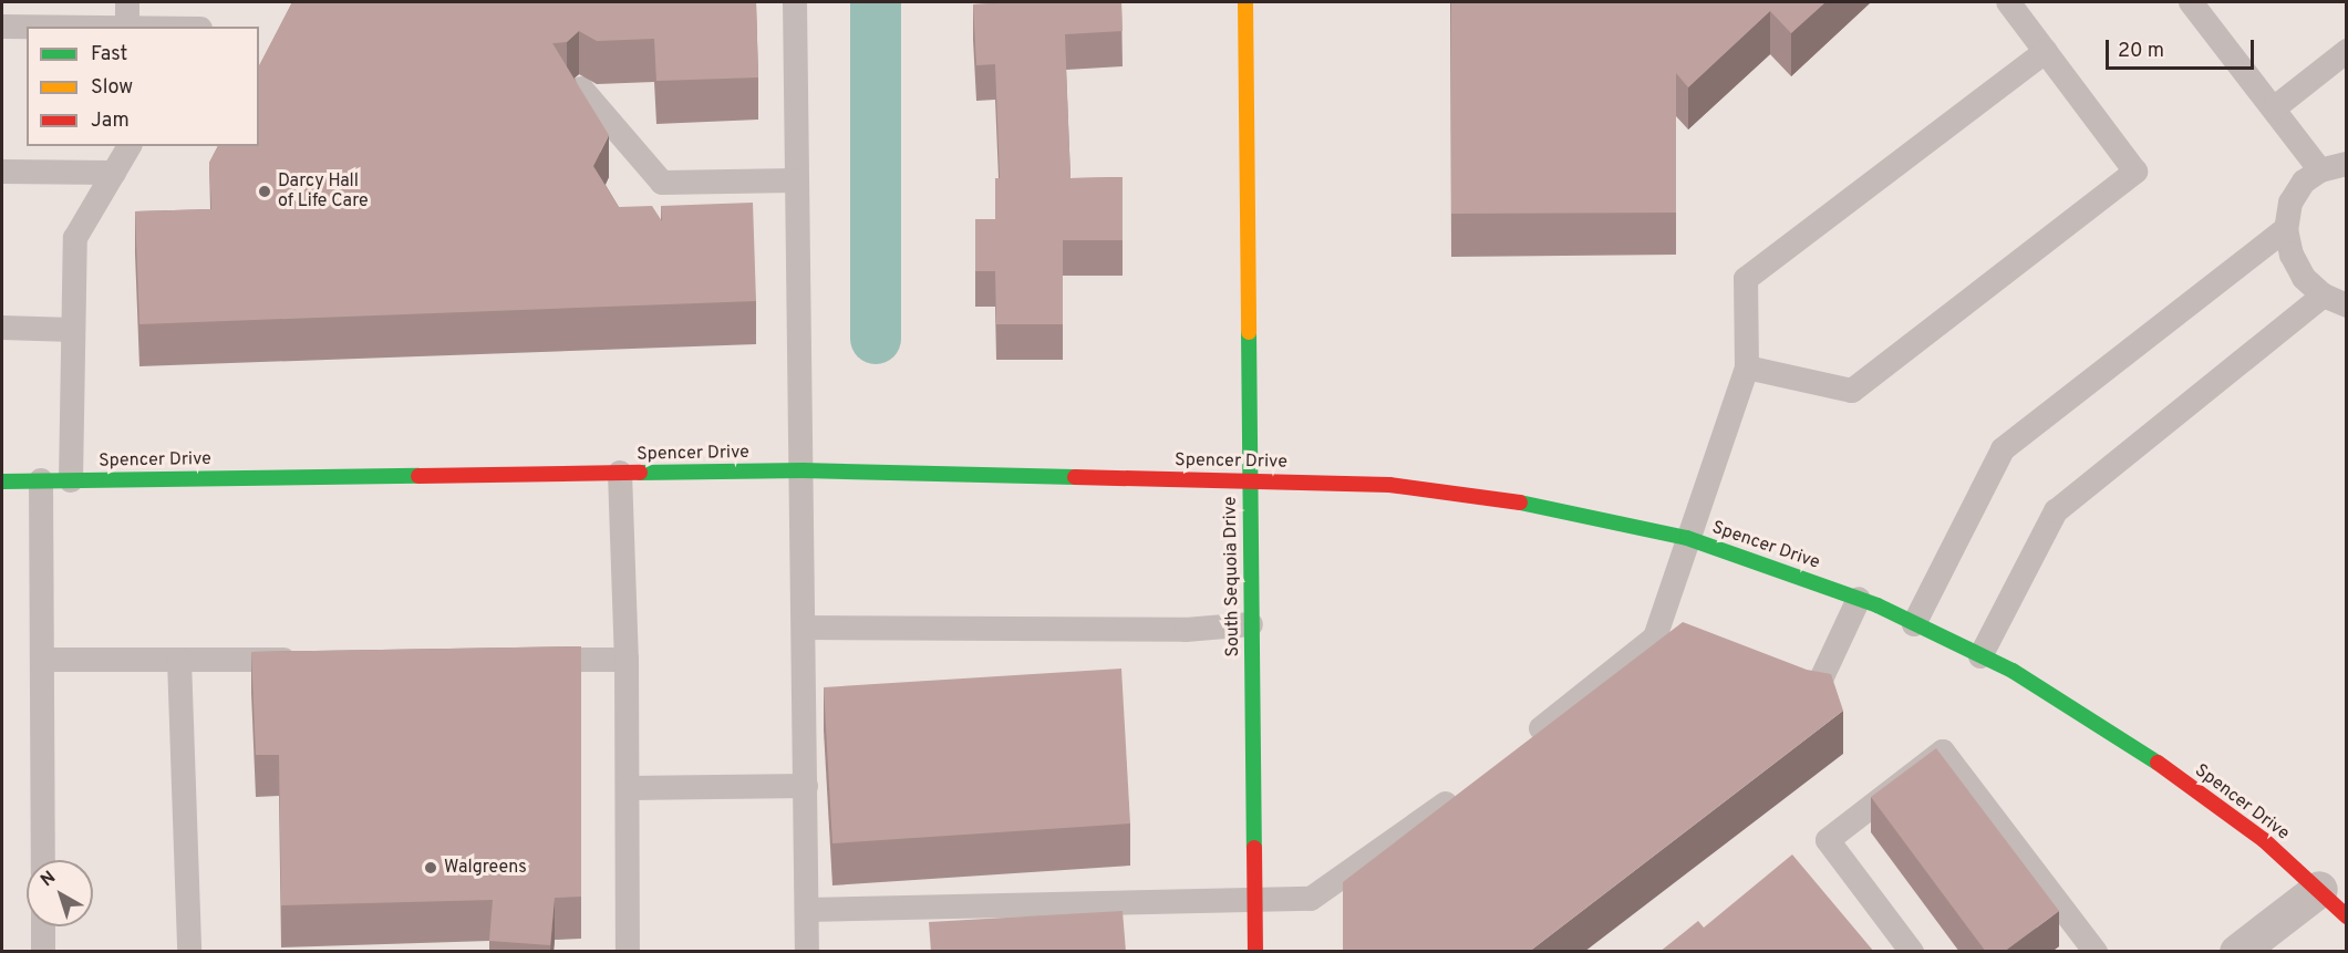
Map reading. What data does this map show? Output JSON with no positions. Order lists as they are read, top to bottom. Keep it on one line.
{"streets":{"street":["Spencer Drive","South Sequoia Drive"]},"crossings":[["Spencer Drive","South Sequoia Drive"]],"places":["Darcy Hall of Life Care","Walgreens"],"legend":["Fast","Slow","Jam"],"scale_bar":"20 m","north":"top left"}
